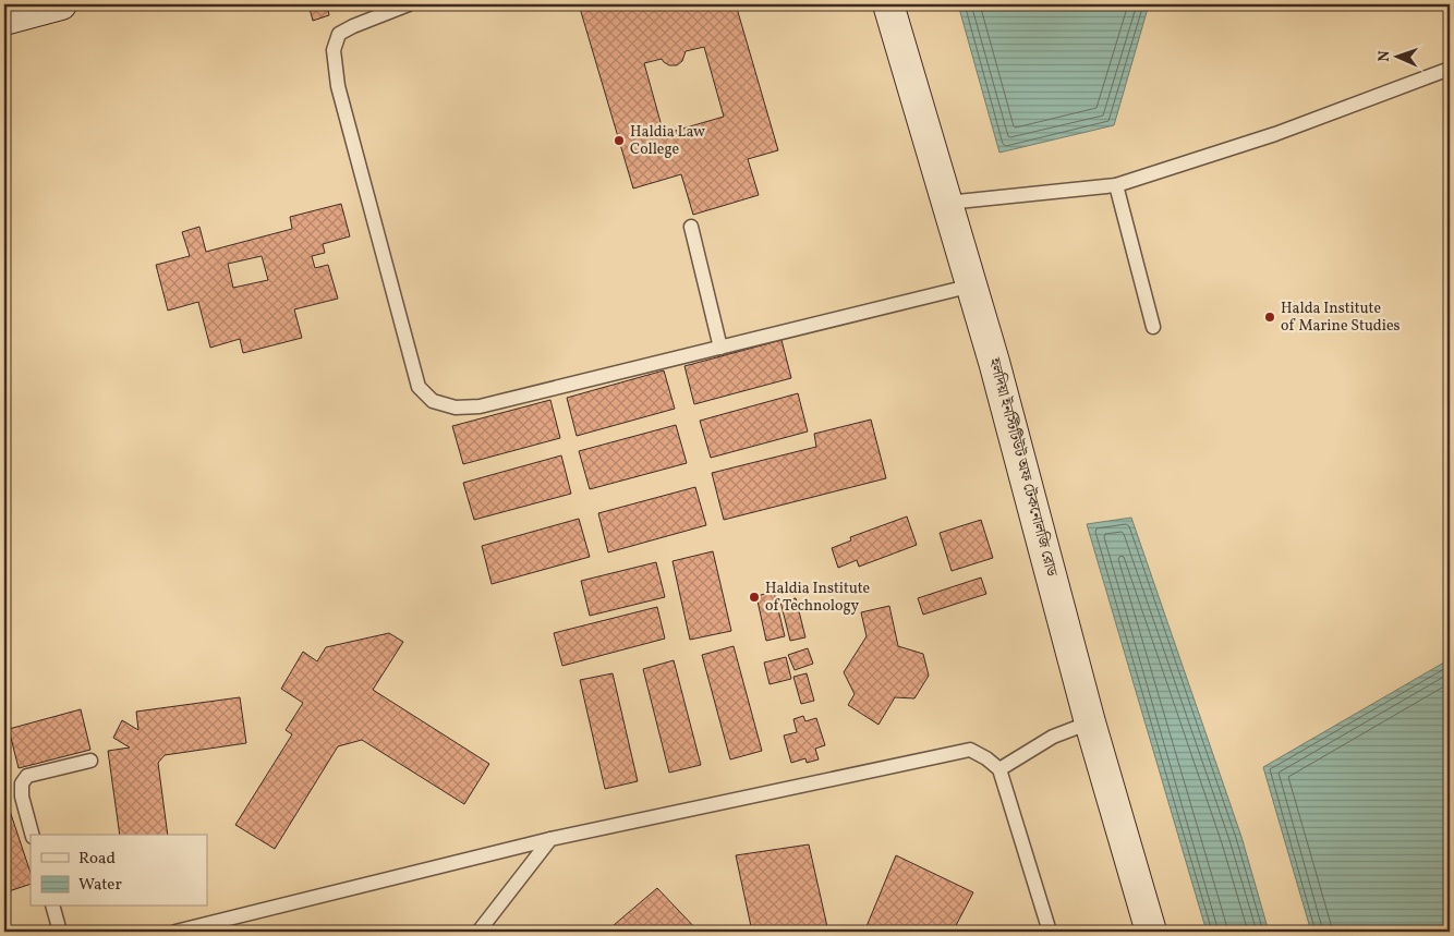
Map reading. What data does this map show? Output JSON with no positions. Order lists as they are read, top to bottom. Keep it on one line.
{"streets":{"street":["হলদিয়া ইনস্টিটিউট অফ টেকনোলজি রোড"]},"places":["Haldia Law College","Halda Institute of Marine Studies","Haldia Institute of Technology"],"legend":["Road","Water"],"north":"left"}
